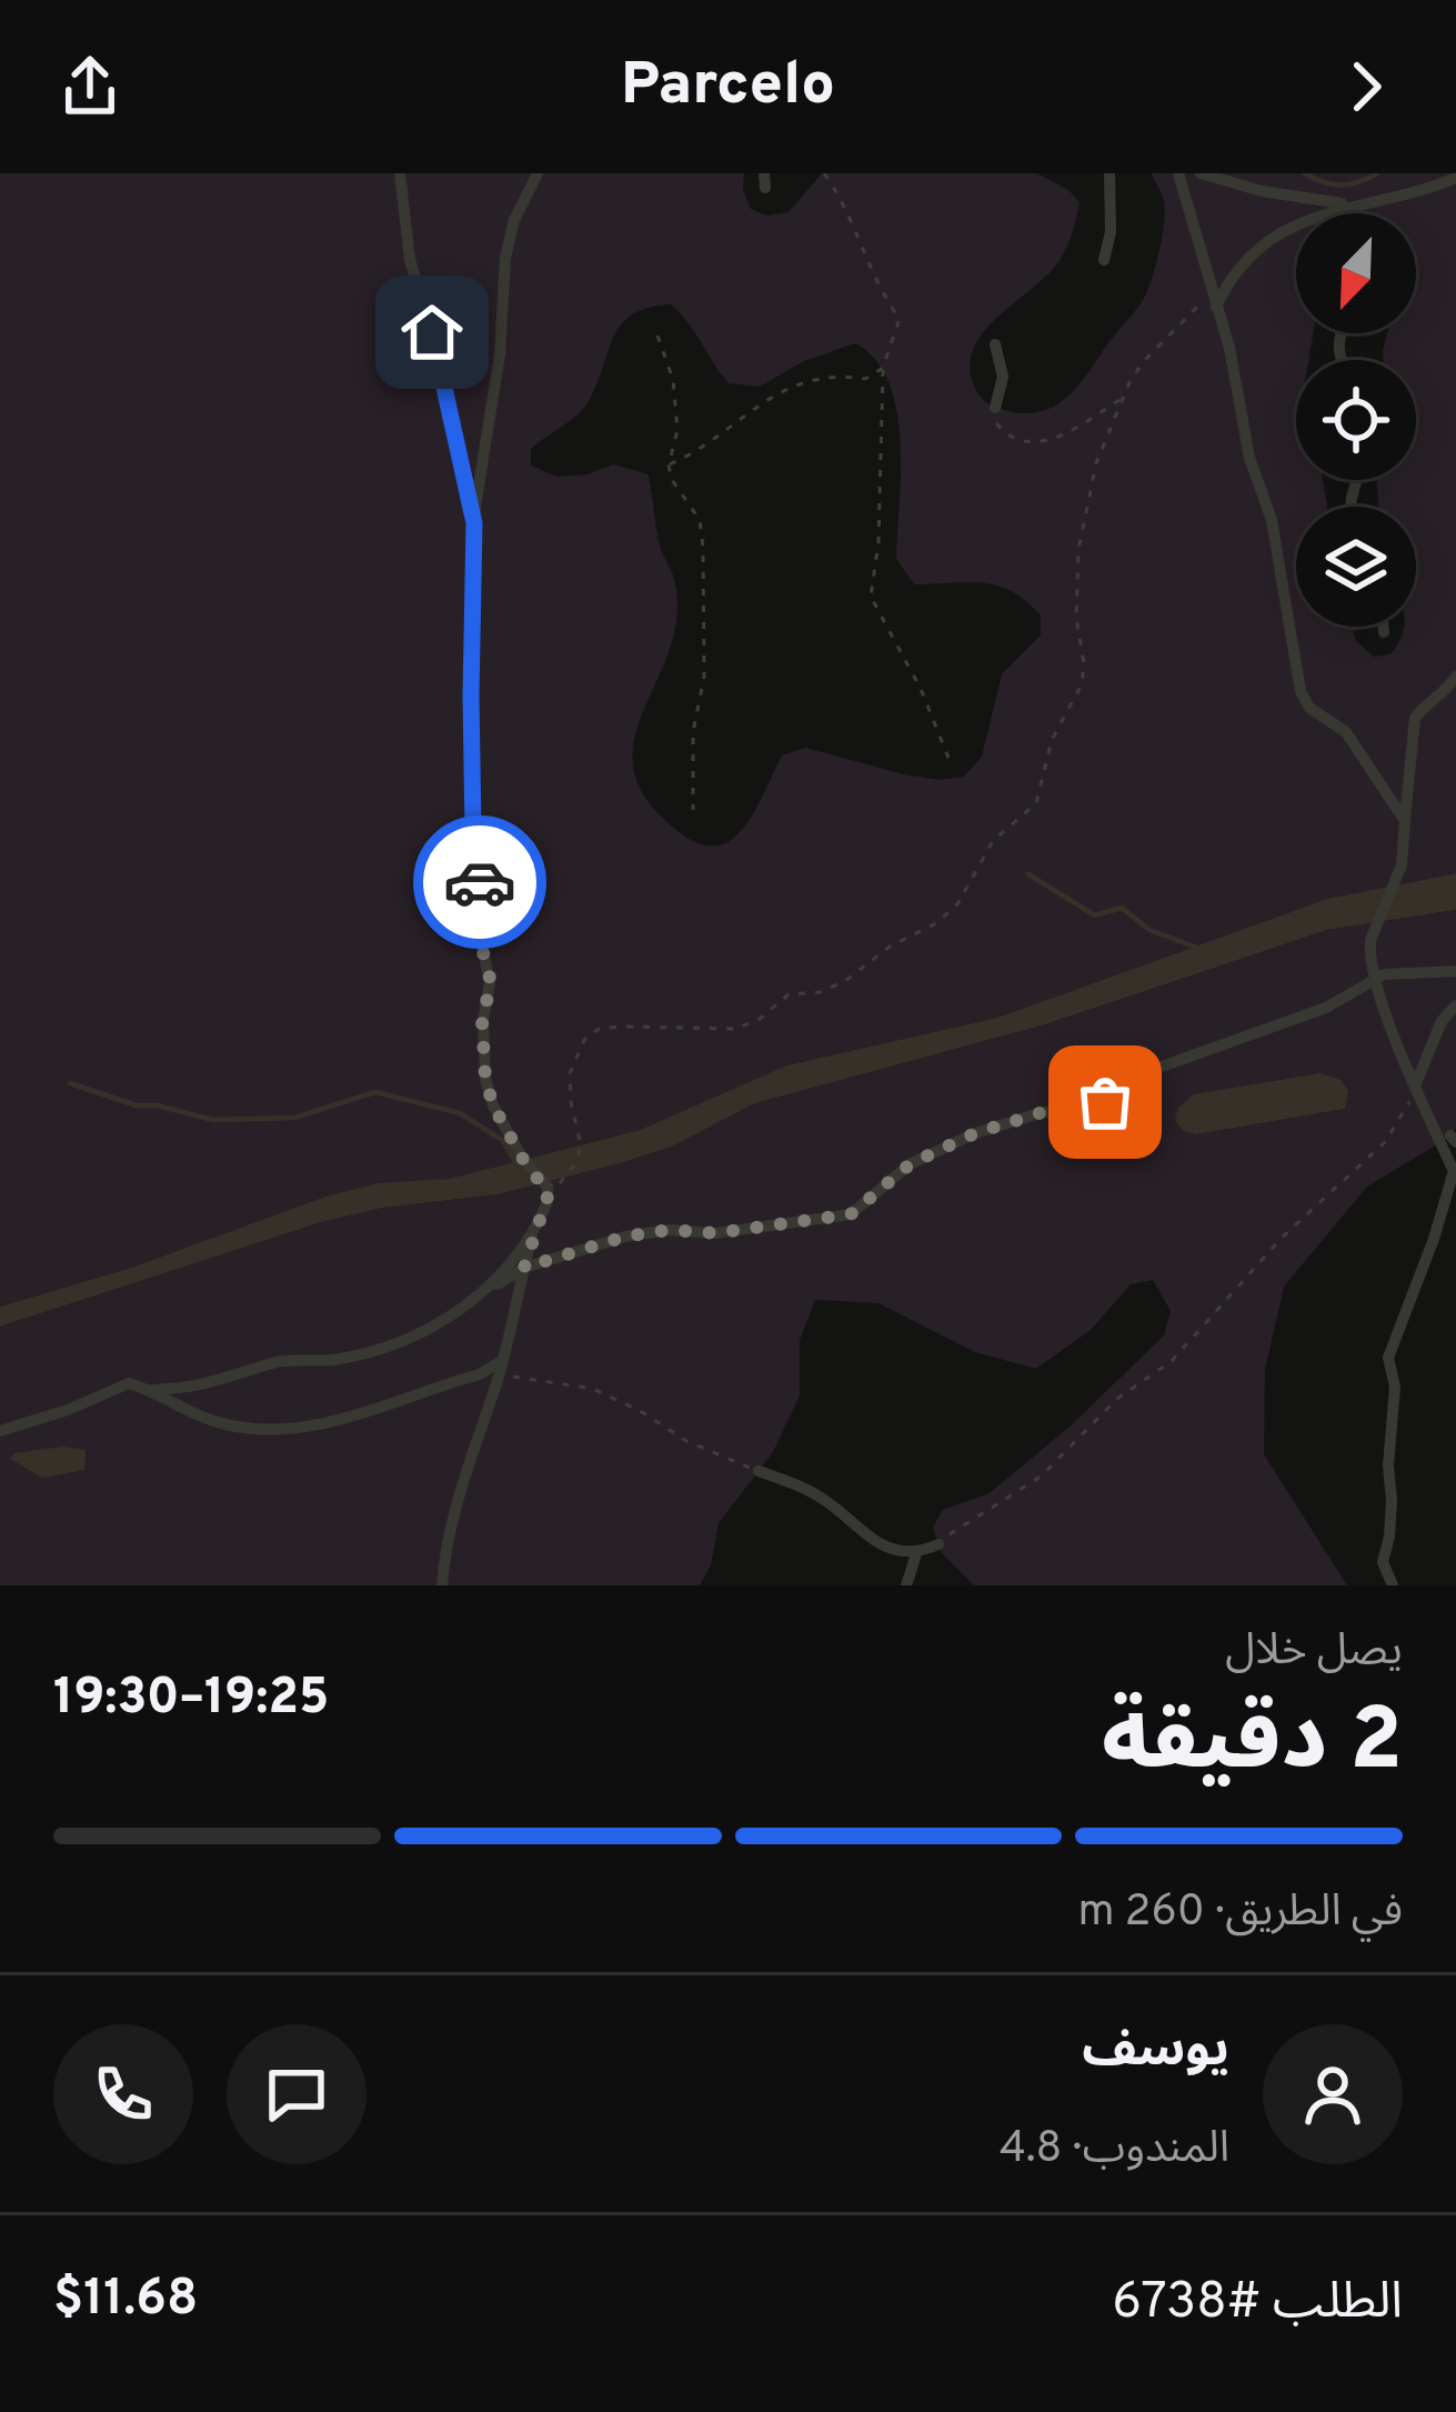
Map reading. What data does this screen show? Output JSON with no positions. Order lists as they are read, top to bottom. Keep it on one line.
{"north":"bottom left","page":{"header":"Parcelo","heading":["2 دقيقة","يصل خلال","19:25–19:30"],"panel":["يوسف","المندوب · 4.8","الطلب #6738","$11.68"],"bar":"في الطريق · 260 m"}}
